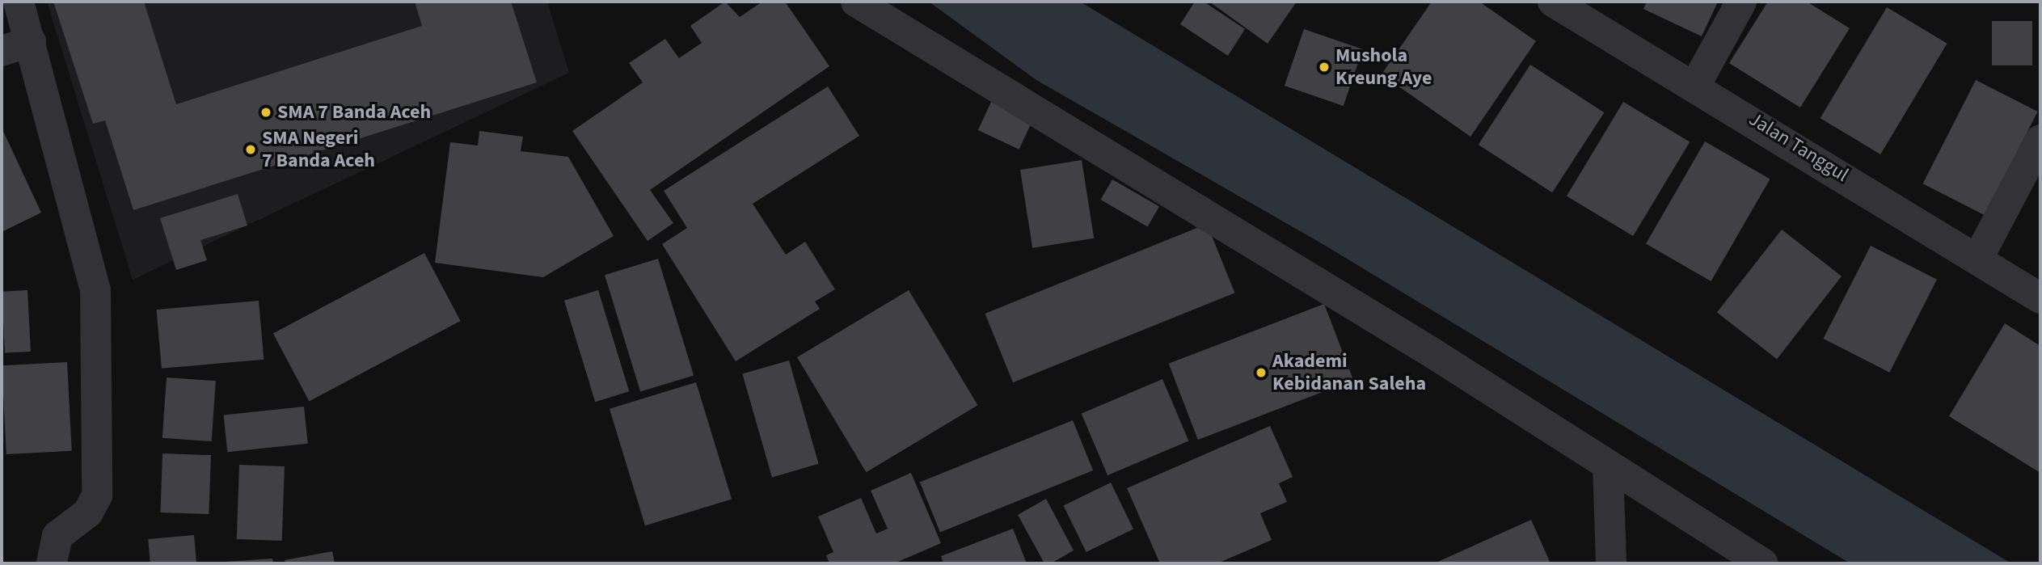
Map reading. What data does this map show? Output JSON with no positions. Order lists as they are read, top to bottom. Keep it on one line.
{"streets":{"street":["Jalan Tanggul"]},"places":["Mushola Kreung Aye","SMA 7 Banda Aceh","SMA Negeri 7 Banda Aceh","Akademi Kebidanan Saleha"]}
